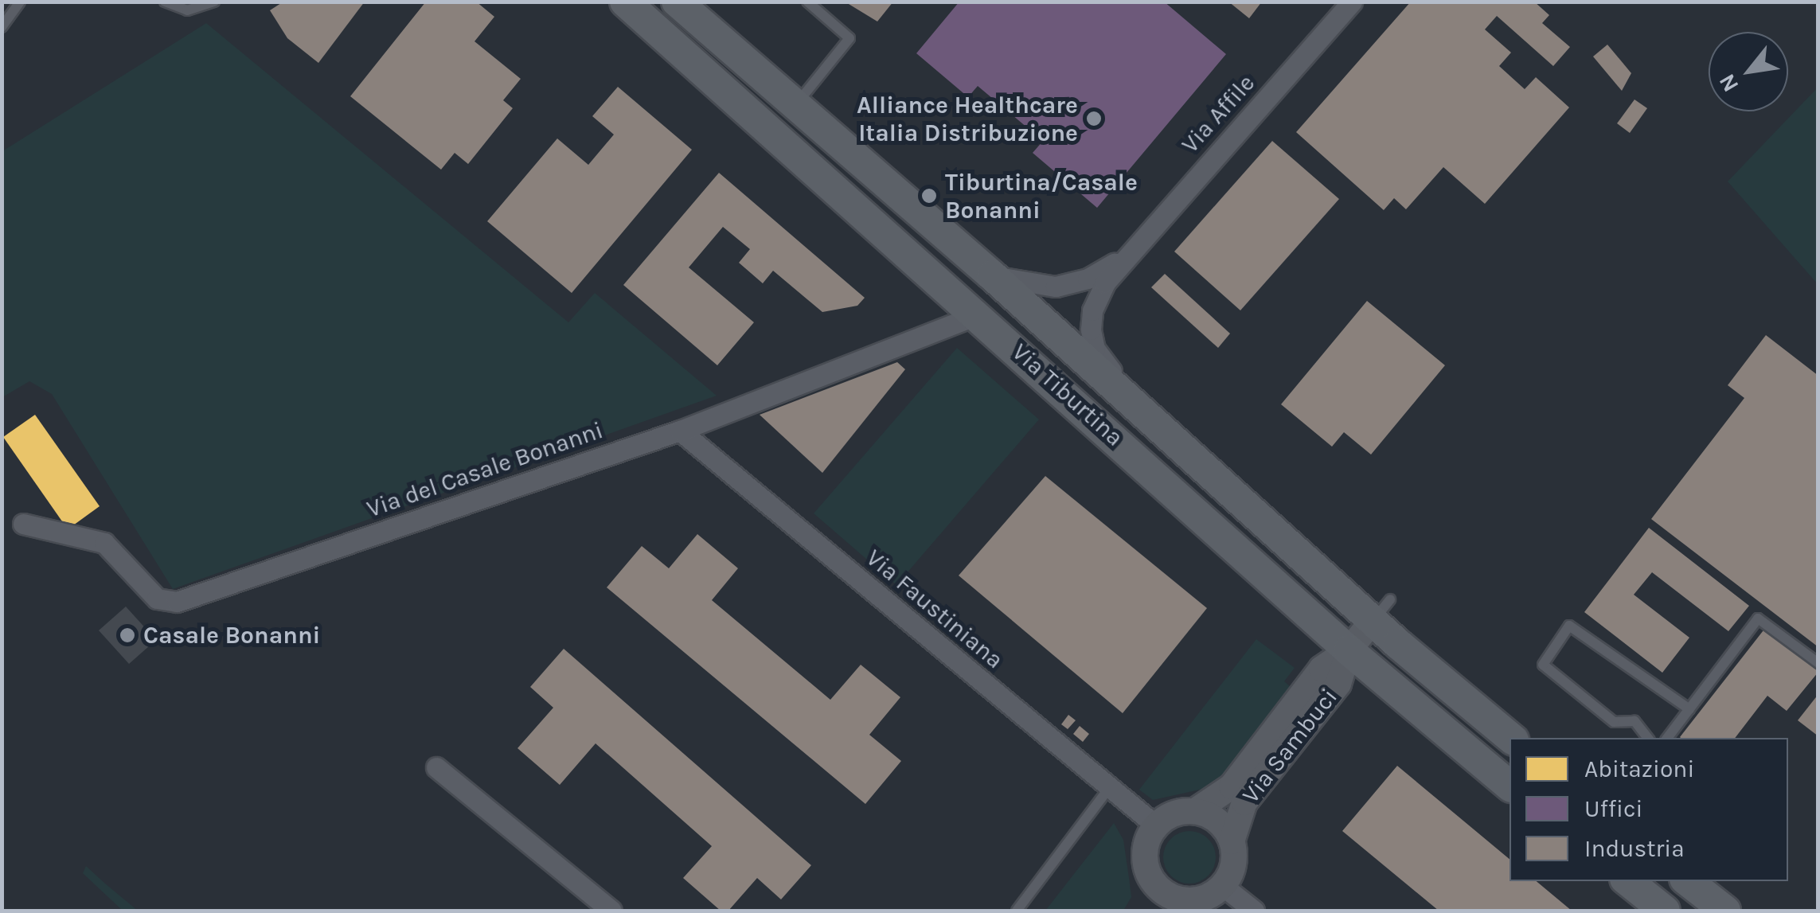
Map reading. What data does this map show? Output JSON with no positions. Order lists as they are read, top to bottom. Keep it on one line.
{"streets":{"main road":["Via Tiburtina"],"street":["Via Affile","Via del Casale Bonanni","Via Faustiniana","Via Sambuci"]},"crossings":[["Via Affile","Via Tiburtina"],["Via Tiburtina","Via del Casale Bonanni"],["Via Tiburtina","Via Sambuci"],["Via del Casale Bonanni","Via Faustiniana"],["Via Faustiniana","Via Sambuci"]],"places":["Alliance Healthcare Italia Distribuzione","Tiburtina/Casale Bonanni","Casale Bonanni"],"legend":["Abitazioni","Uffici","Industria"],"north":"bottom left"}
